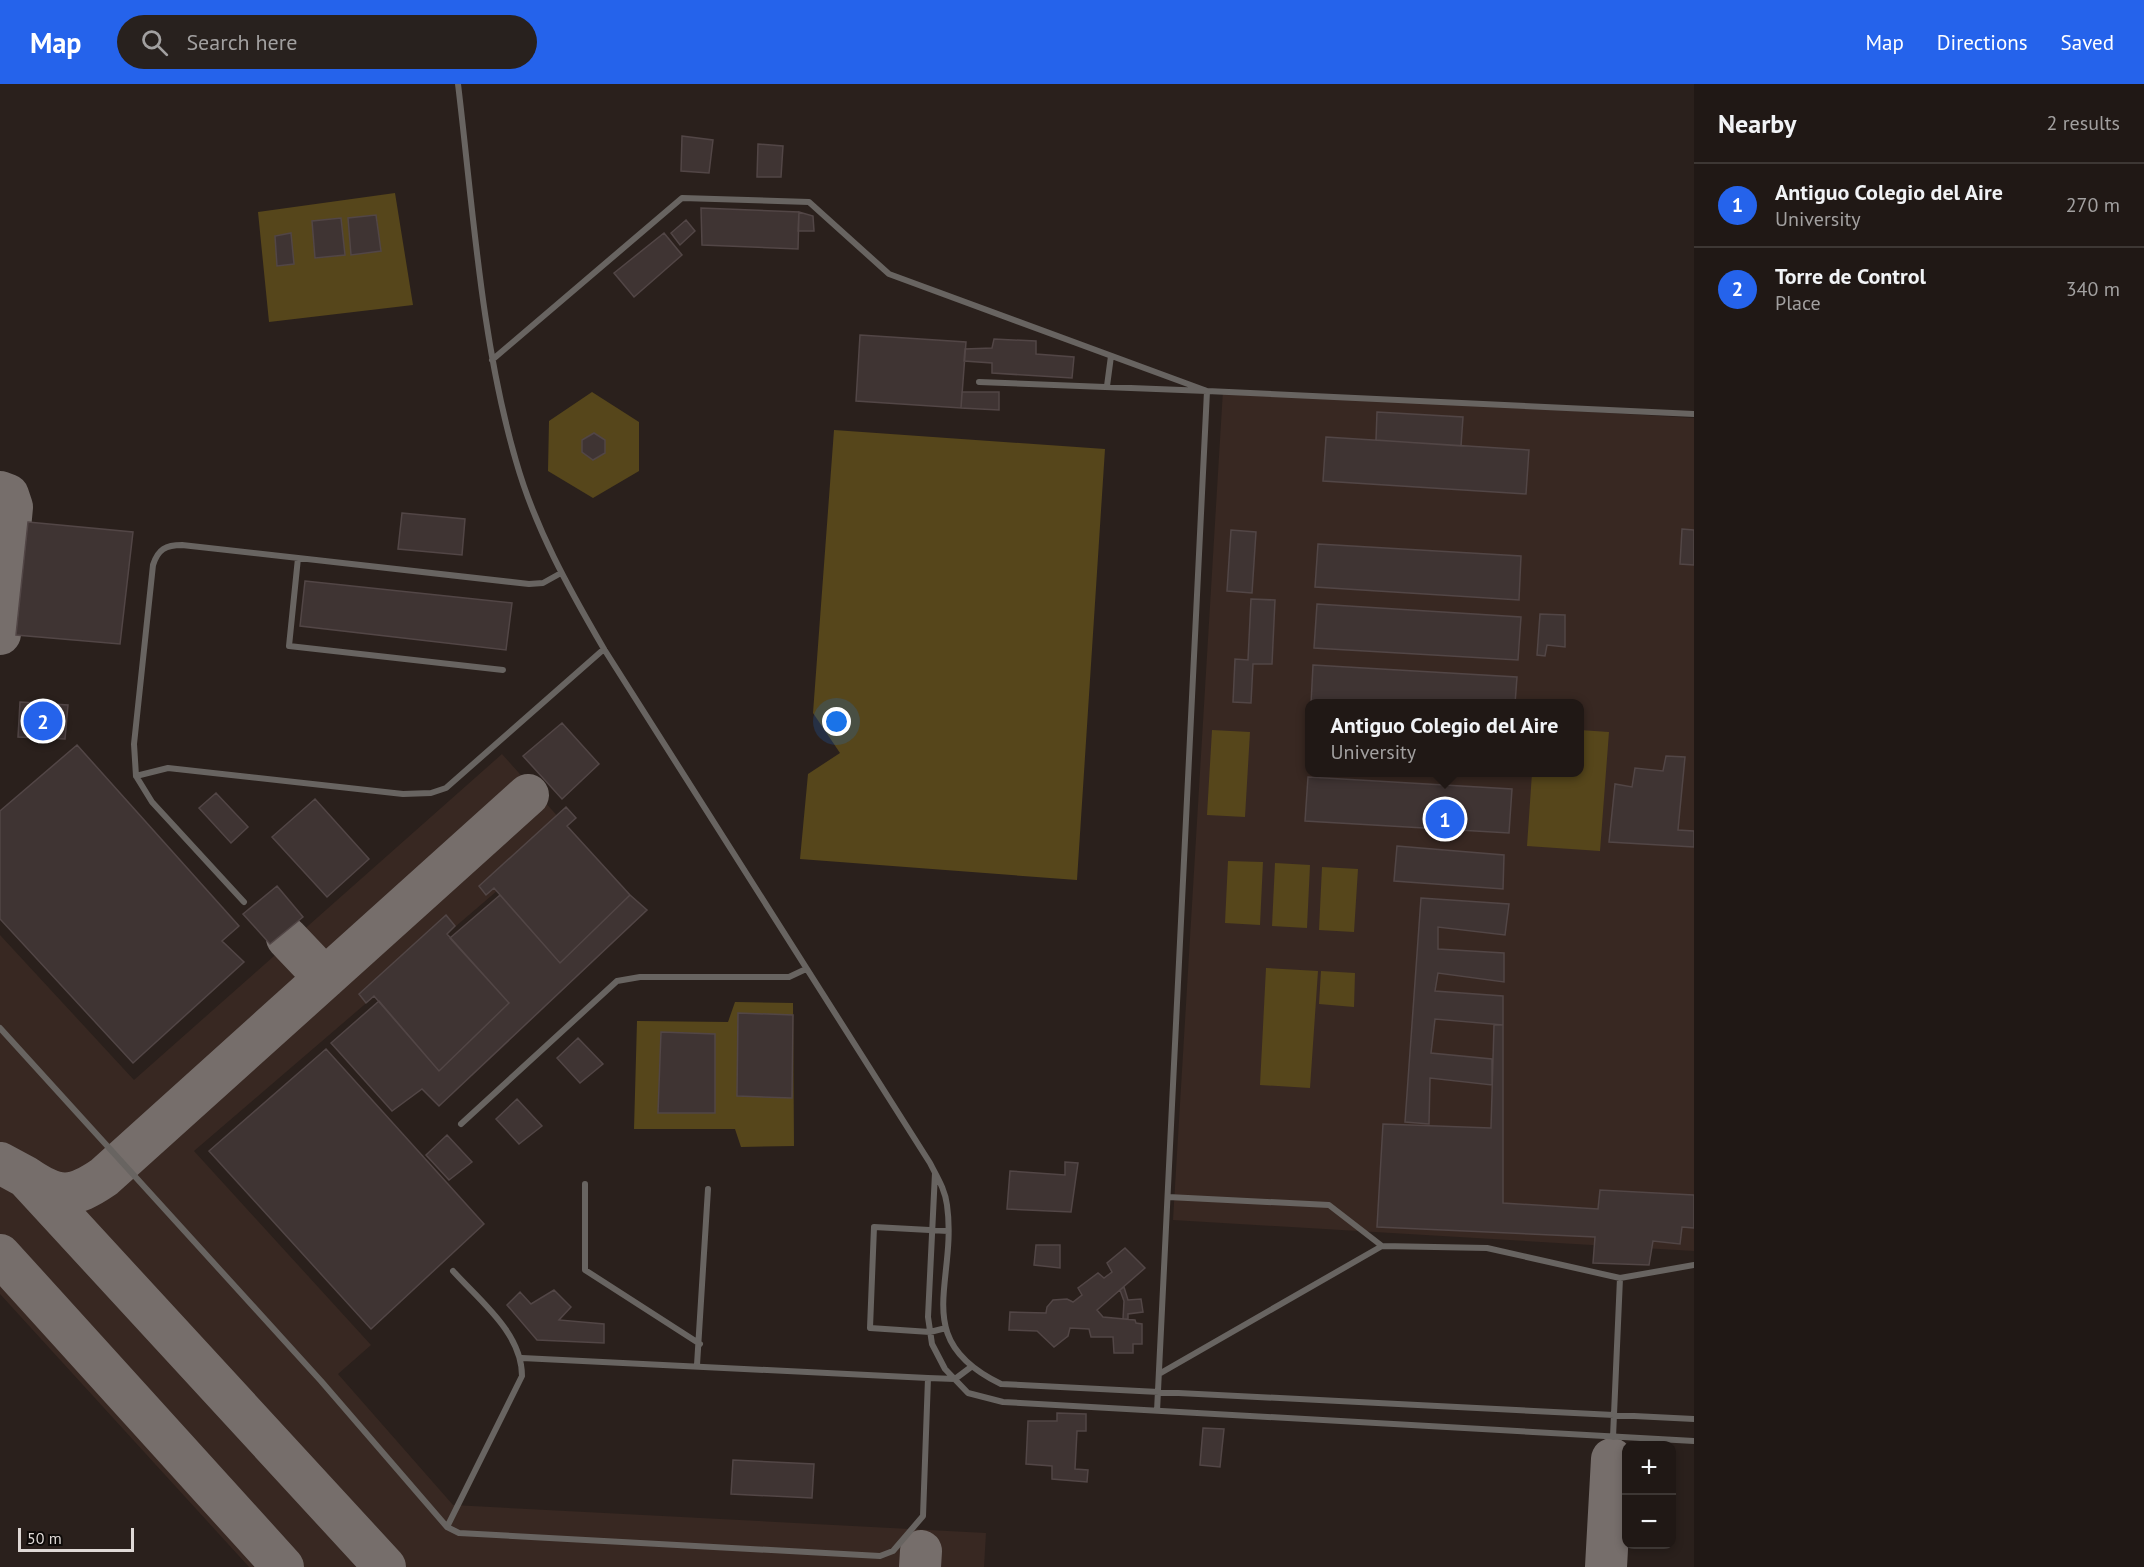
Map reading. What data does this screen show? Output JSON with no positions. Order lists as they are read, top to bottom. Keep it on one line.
{"scale_bar":"50 m","page":{"header":"Map","search":"Search here","nav":["Map","Directions","Saved"],"heading":["Nearby","2 results"],"list":[{"mark":"1","name":"Antiguo Colegio del Aire","note":"University","value":"270 m"},{"mark":"2","name":"Torre de Control","note":"Place","value":"340 m"}],"popup":["Antiguo Colegio del Aire","University"],"pins":["2","1"],"map_buttons":["+","−"],"scale":"50 m"}}
